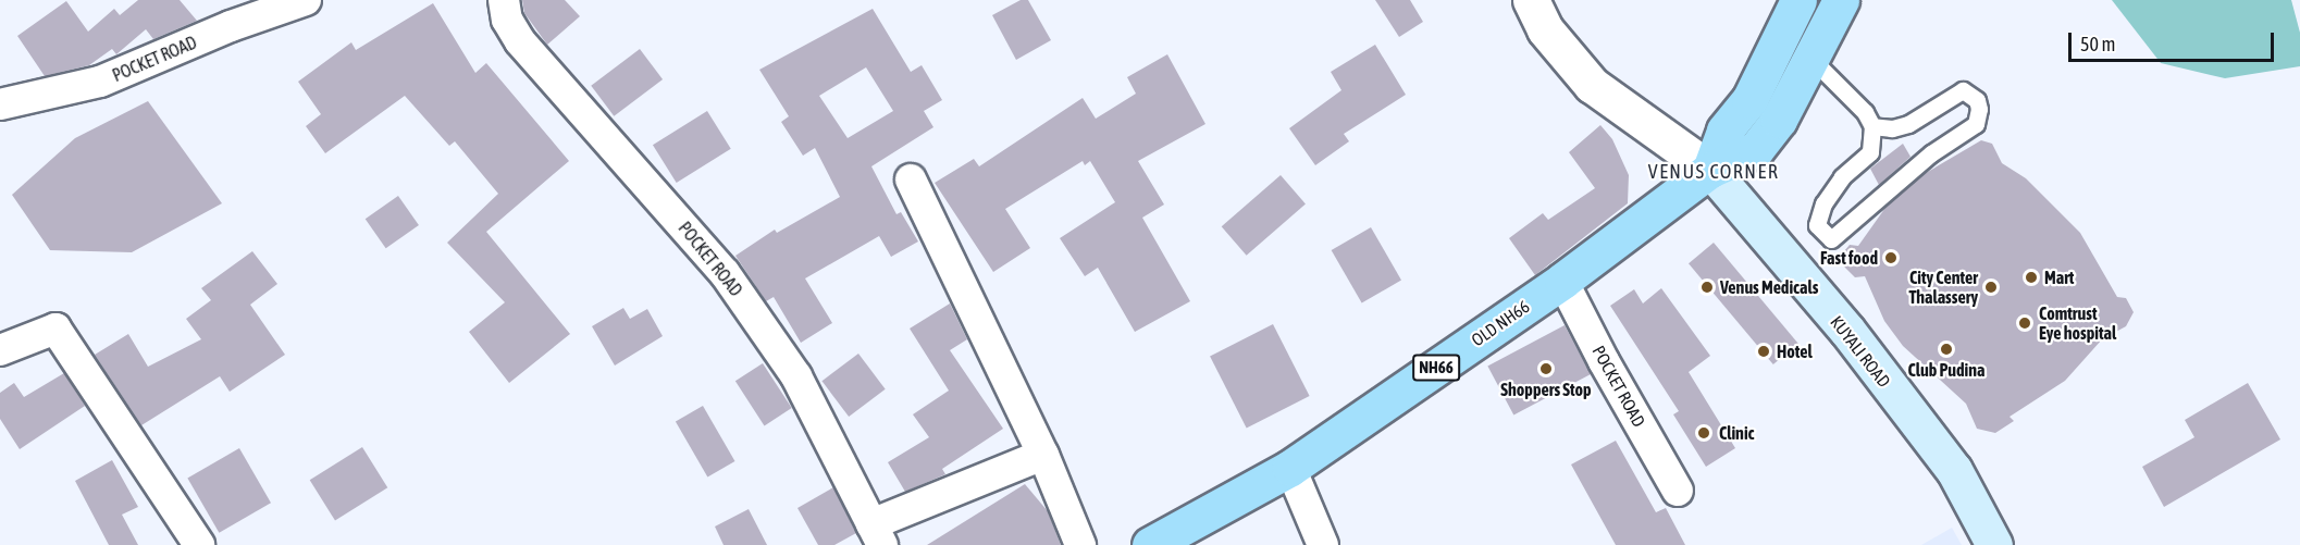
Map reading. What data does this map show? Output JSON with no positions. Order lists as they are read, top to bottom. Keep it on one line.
{"streets":{"main road":["OLD NH66","KUYALI ROAD","NH66"],"street":["POCKET ROAD"]},"crossings":[["POCKET ROAD","OLD NH66"],["OLD NH66","KUYALI ROAD"]],"districts":["VENUS CORNER"],"places":["Fast food","Mart","Venus Medicals","City Center Thalassery","Comtrust Eye hospital","Club Pudina","Hotel","Shoppers Stop","Clinic"],"scale_bar":"50 m"}
